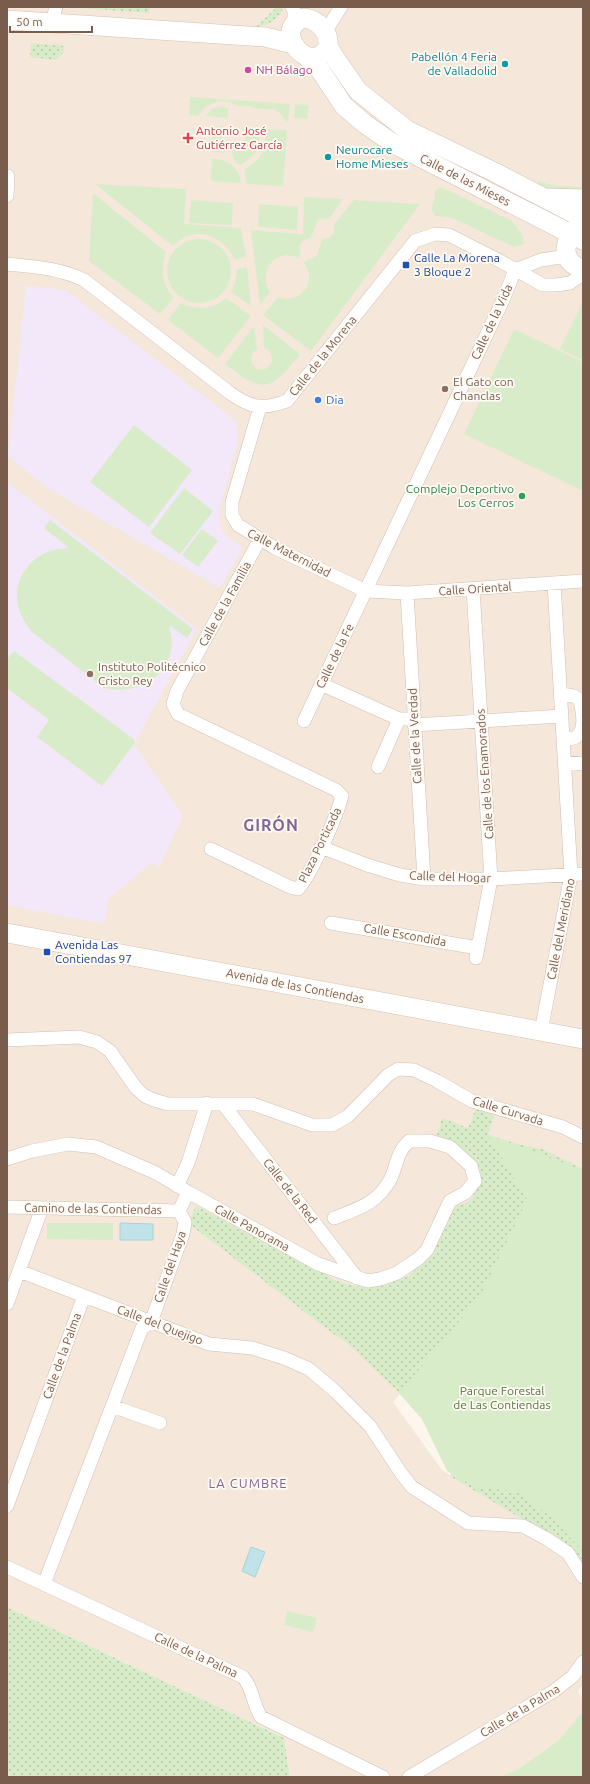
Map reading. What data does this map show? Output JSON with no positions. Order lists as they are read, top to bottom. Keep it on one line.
{"streets":{"street":["Calle de las Mieses","Calle de la Vida","Calle de la Morena","Calle Maternidad","Calle Oriental","Calle de la Familia","Calle de la Fe","Calle de la Verdad","Calle de los Enamorados","Plaza Porticada","Calle del Hogar","Calle del Meridiano","Calle Escondida","Avenida de las Contiendas","Calle Curvada","Calle de la Red","Camino de las Contiendas","Calle Panorama","Calle del Haya","Calle del Quejigo","Calle de la Palma"]},"crossings":[["Calle de las Mieses","Calle de la Morena"],["Calle de la Vida","Calle de la Morena"],["Calle de la Vida","Calle Maternidad"],["Calle de la Vida","Calle Oriental"],["Calle de la Vida","Calle de la Fe"],["Calle de la Morena","Calle Maternidad"],["Calle Maternidad","Calle Oriental"],["Calle Maternidad","Calle de la Familia"],["Calle Maternidad","Calle de la Fe"],["Calle Oriental","Calle de la Fe"],["Calle Oriental","Calle de la Verdad"],["Calle Oriental","Calle de los Enamorados"],["Calle Oriental","Calle del Meridiano"],["Calle de la Familia","Plaza Porticada"],["Calle de la Verdad","Calle del Hogar"],["Calle de los Enamorados","Calle del Hogar"],["Calle de los Enamorados","Calle Escondida"],["Plaza Porticada","Calle del Hogar"],["Calle del Hogar","Calle del Meridiano"],["Calle del Meridiano","Avenida de las Contiendas"],["Calle Curvada","Calle de la Red"],["Calle de la Red","Calle Panorama"],["Camino de las Contiendas","Calle del Haya"],["Calle del Haya","Calle del Quejigo"],["Calle del Haya","Calle de la Palma"],["Calle del Quejigo","Calle de la Palma"]],"districts":["GIRÓN","LA CUMBRE"],"parks":["Parque Forestal de Las Contiendas"],"places":{"other":["Pabellón 4 Feria de Valladolid","NH Bálago","Neurocare Home Mieses","El Gato con Chanclas","Dia","Complejo Deportivo Los Cerros","Instituto Politécnico Cristo Rey"],"health":["Antonio José Gutiérrez García"],"transit":["Calle La Morena 3 Bloque 2","Avenida Las Contiendas 97"]},"scale_bar":"50 m"}
